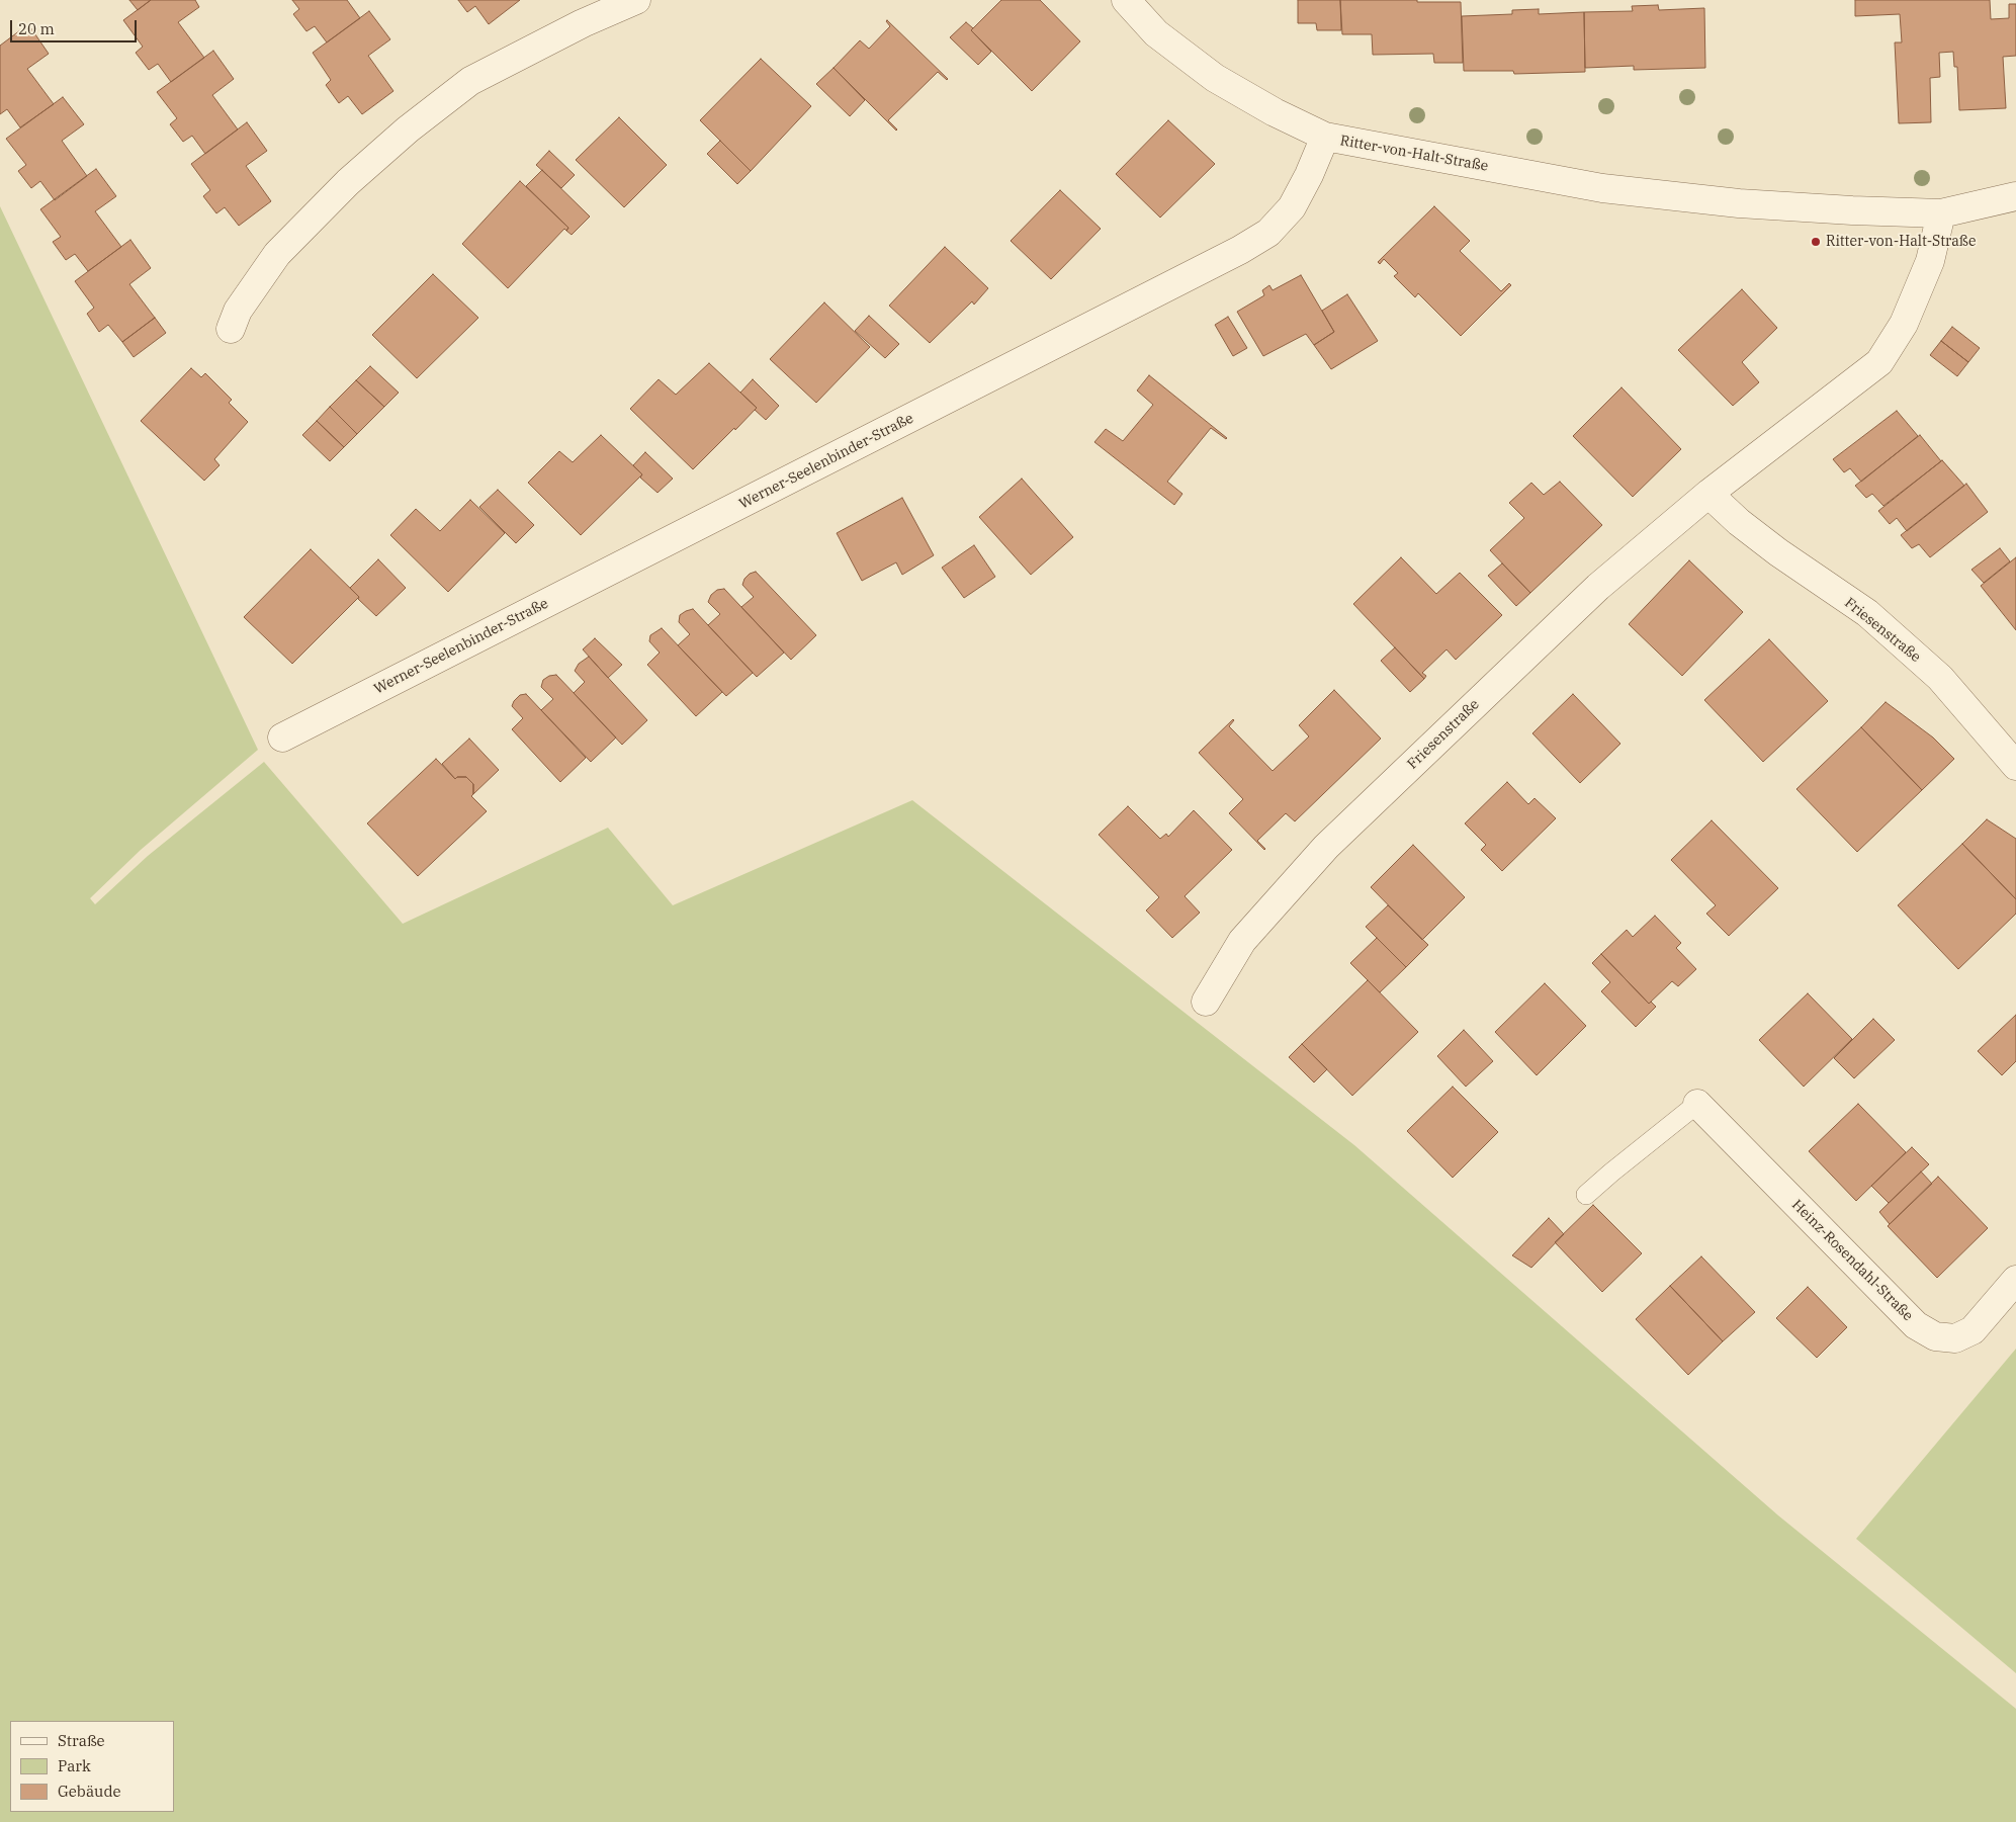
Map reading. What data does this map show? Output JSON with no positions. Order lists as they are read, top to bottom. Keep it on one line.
{"streets":{"street":["Ritter-von-Halt-Straße","Werner-Seelenbinder-Straße","Friesenstraße","Heinz-Rosendahl-Straße"]},"crossings":[["Ritter-von-Halt-Straße","Werner-Seelenbinder-Straße"],["Ritter-von-Halt-Straße","Friesenstraße"]],"places":["Ritter-von-Halt-Straße"],"legend":["Straße","Park","Gebäude"],"scale_bar":"20 m"}
